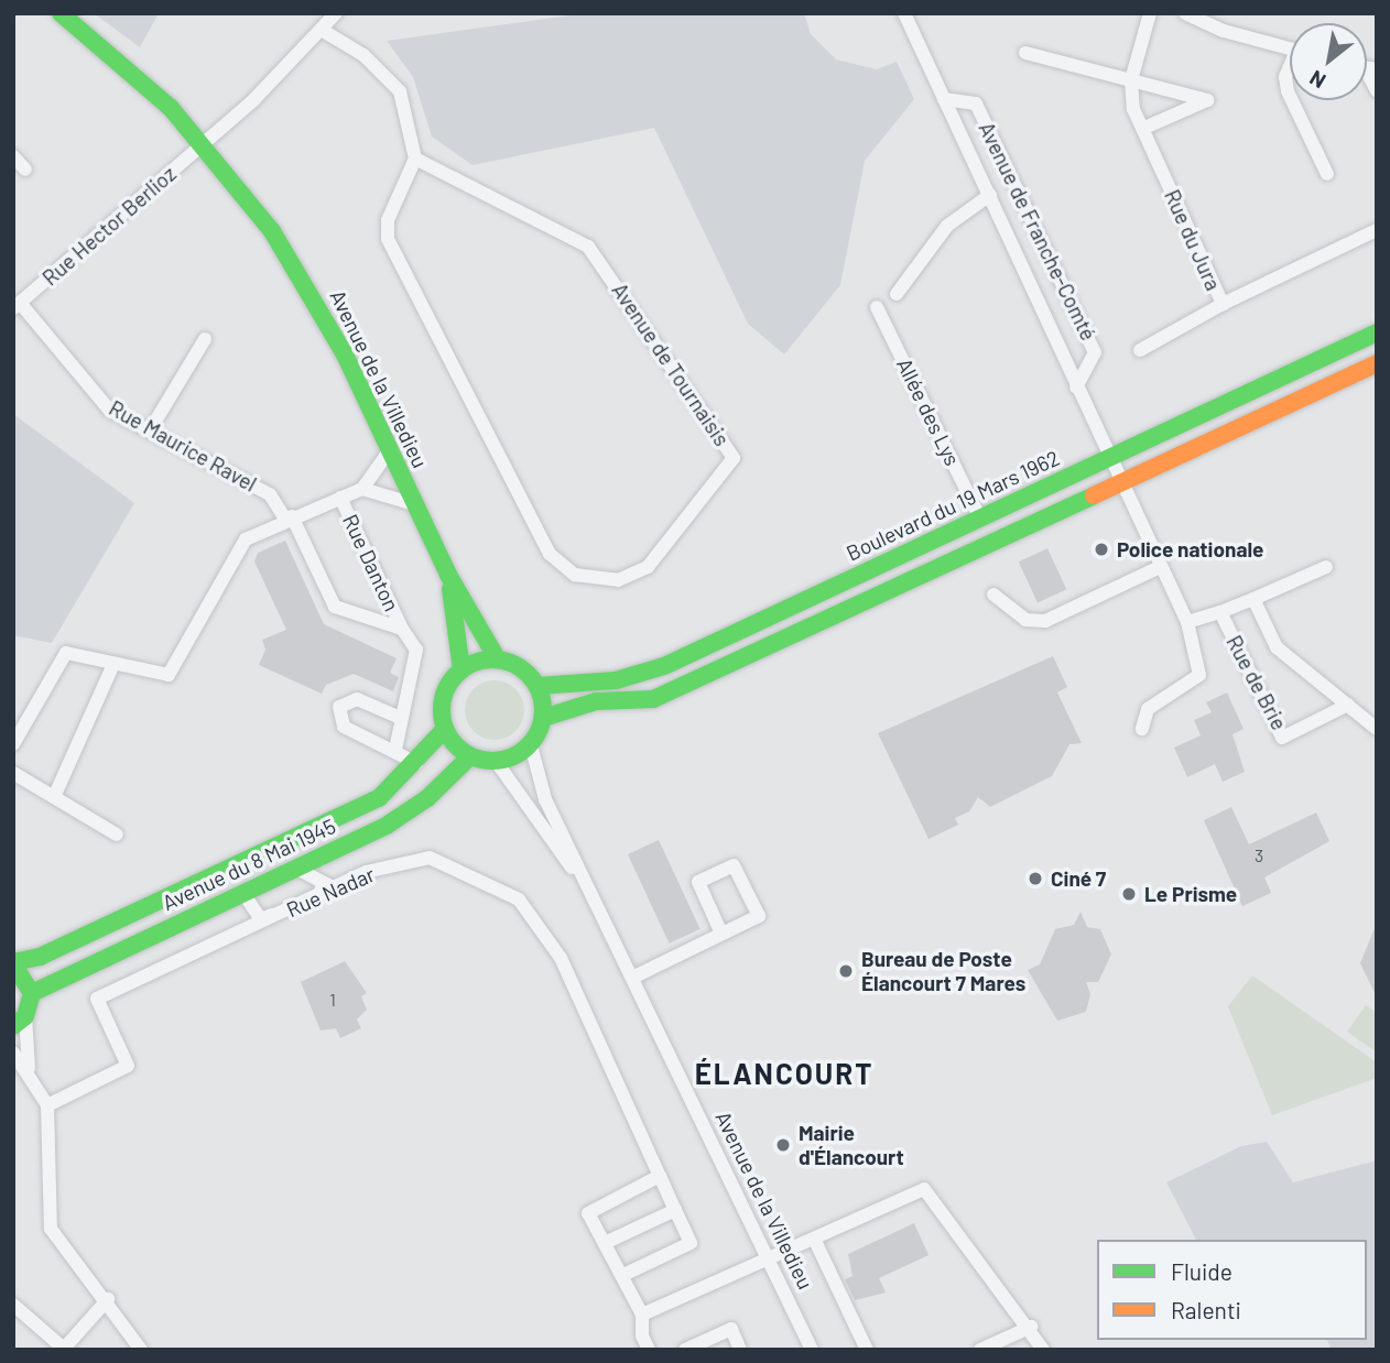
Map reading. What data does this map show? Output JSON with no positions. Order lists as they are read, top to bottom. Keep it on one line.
{"streets":{"street":["Rue Hector Berlioz","Avenue de Franche-Comté","Rue du Jura","Avenue de Tournaisis","Avenue de la Villedieu","Allée des Lys","Rue Maurice Ravel","Boulevard du 19 Mars 1962","Rue Danton","Rue de Brie","Avenue du 8 Mai 1945","Rue Nadar"]},"crossings":[["Rue Hector Berlioz","Avenue de la Villedieu"],["Rue Hector Berlioz","Rue Maurice Ravel"],["Avenue de Franche-Comté","Boulevard du 19 Mars 1962"],["Avenue de Franche-Comté","Rue de Brie"],["Avenue de la Villedieu","Boulevard du 19 Mars 1962"],["Avenue de la Villedieu","Avenue du 8 Mai 1945"],["Allée des Lys","Boulevard du 19 Mars 1962"],["Rue Maurice Ravel","Rue Danton"],["Boulevard du 19 Mars 1962","Avenue du 8 Mai 1945"]],"districts":["ÉLANCOURT"],"places":["Police nationale","Ciné 7","Le Prisme","Bureau de Poste Élancourt 7 Mares","Mairie d'Élancourt"],"house_numbers":["3","1"],"legend":["Fluide","Ralenti"],"north":"bottom left"}
